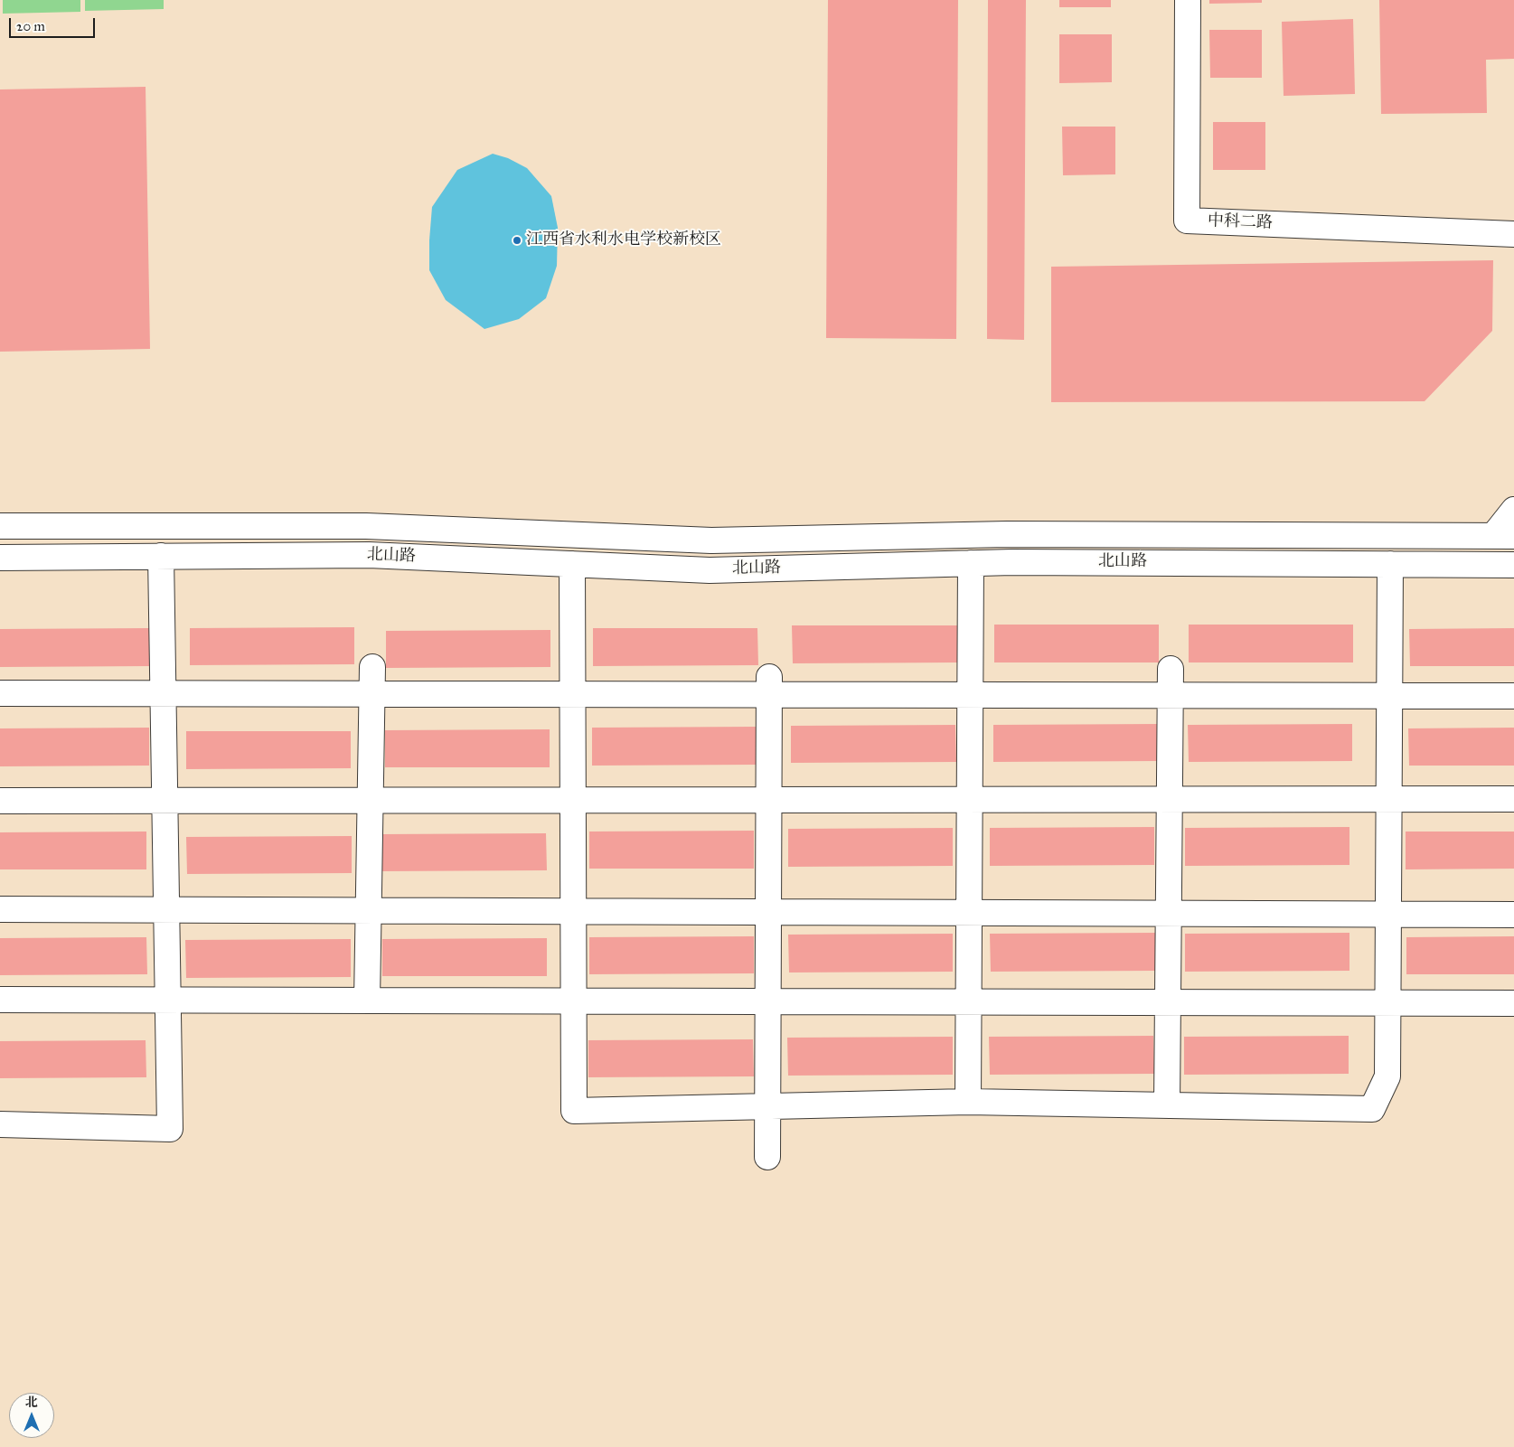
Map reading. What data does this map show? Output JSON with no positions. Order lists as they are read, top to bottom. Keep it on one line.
{"streets":{"street":["中科二路","北山路"]},"places":["江西省水利水电学校新校区"],"scale_bar":"20 m","north":"top"}
